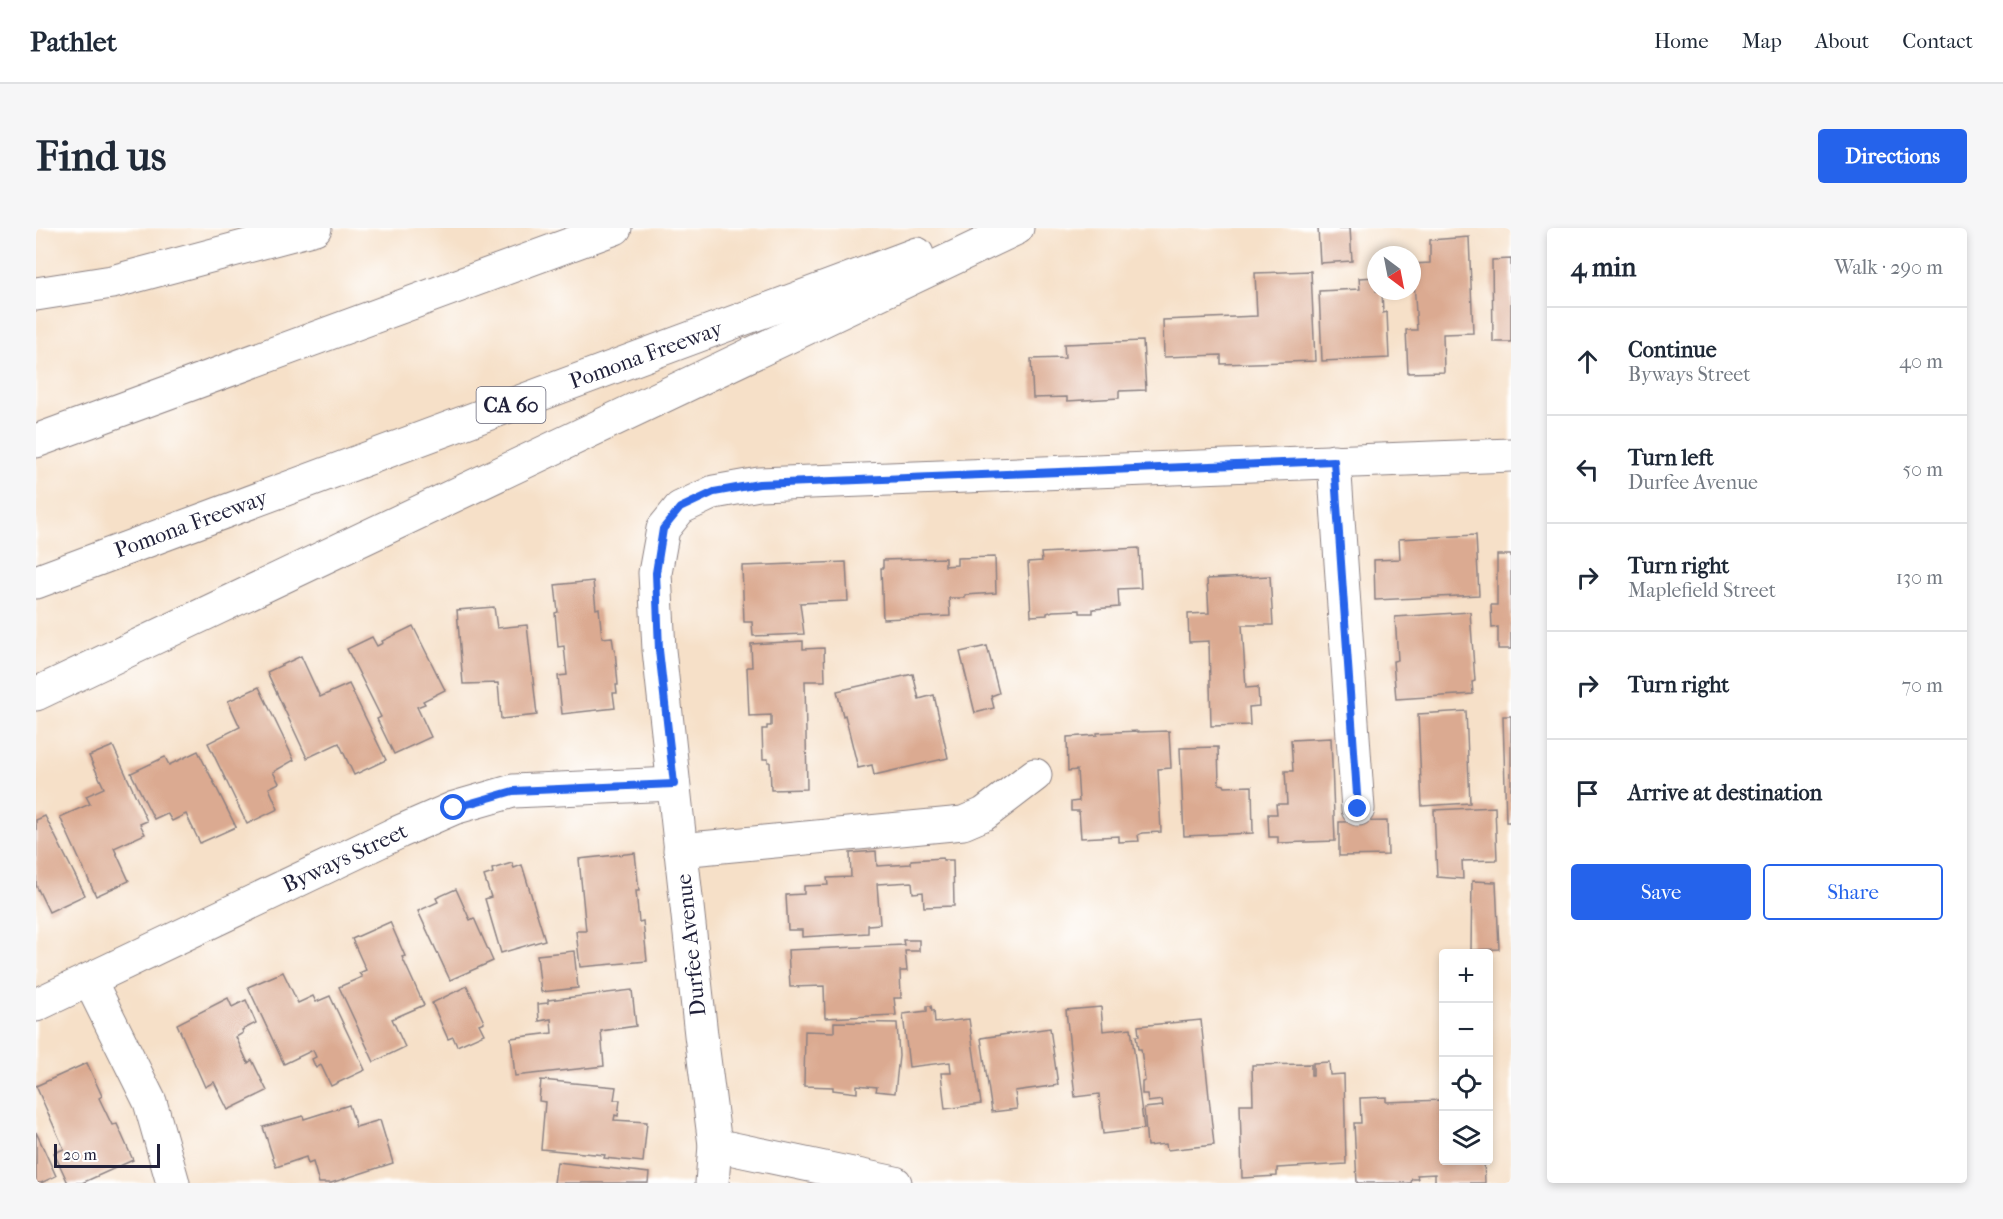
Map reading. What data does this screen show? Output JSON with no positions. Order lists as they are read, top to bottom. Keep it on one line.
{"streets":{"main road":["Pomona Freeway","CA 60","Byways Street","Durfee Avenue"]},"crossings":[["Byways Street","Durfee Avenue"]],"scale_bar":"20 m","north":"bottom right","page":{"header":"Pathlet","nav":["Home","Map","About","Contact"],"buttons":["Directions",["Save","Share"]],"title":"Find us","heading":["4 min","Walk · 290 m"],"list":[["Continue","Byways Street","40 m"],["Turn left","Durfee Avenue","50 m"],["Turn right","Maplefield Street","130 m"],["Turn right","70 m"],"Arrive at destination"],"map_buttons":["+","−"],"scale":"20 m"}}
